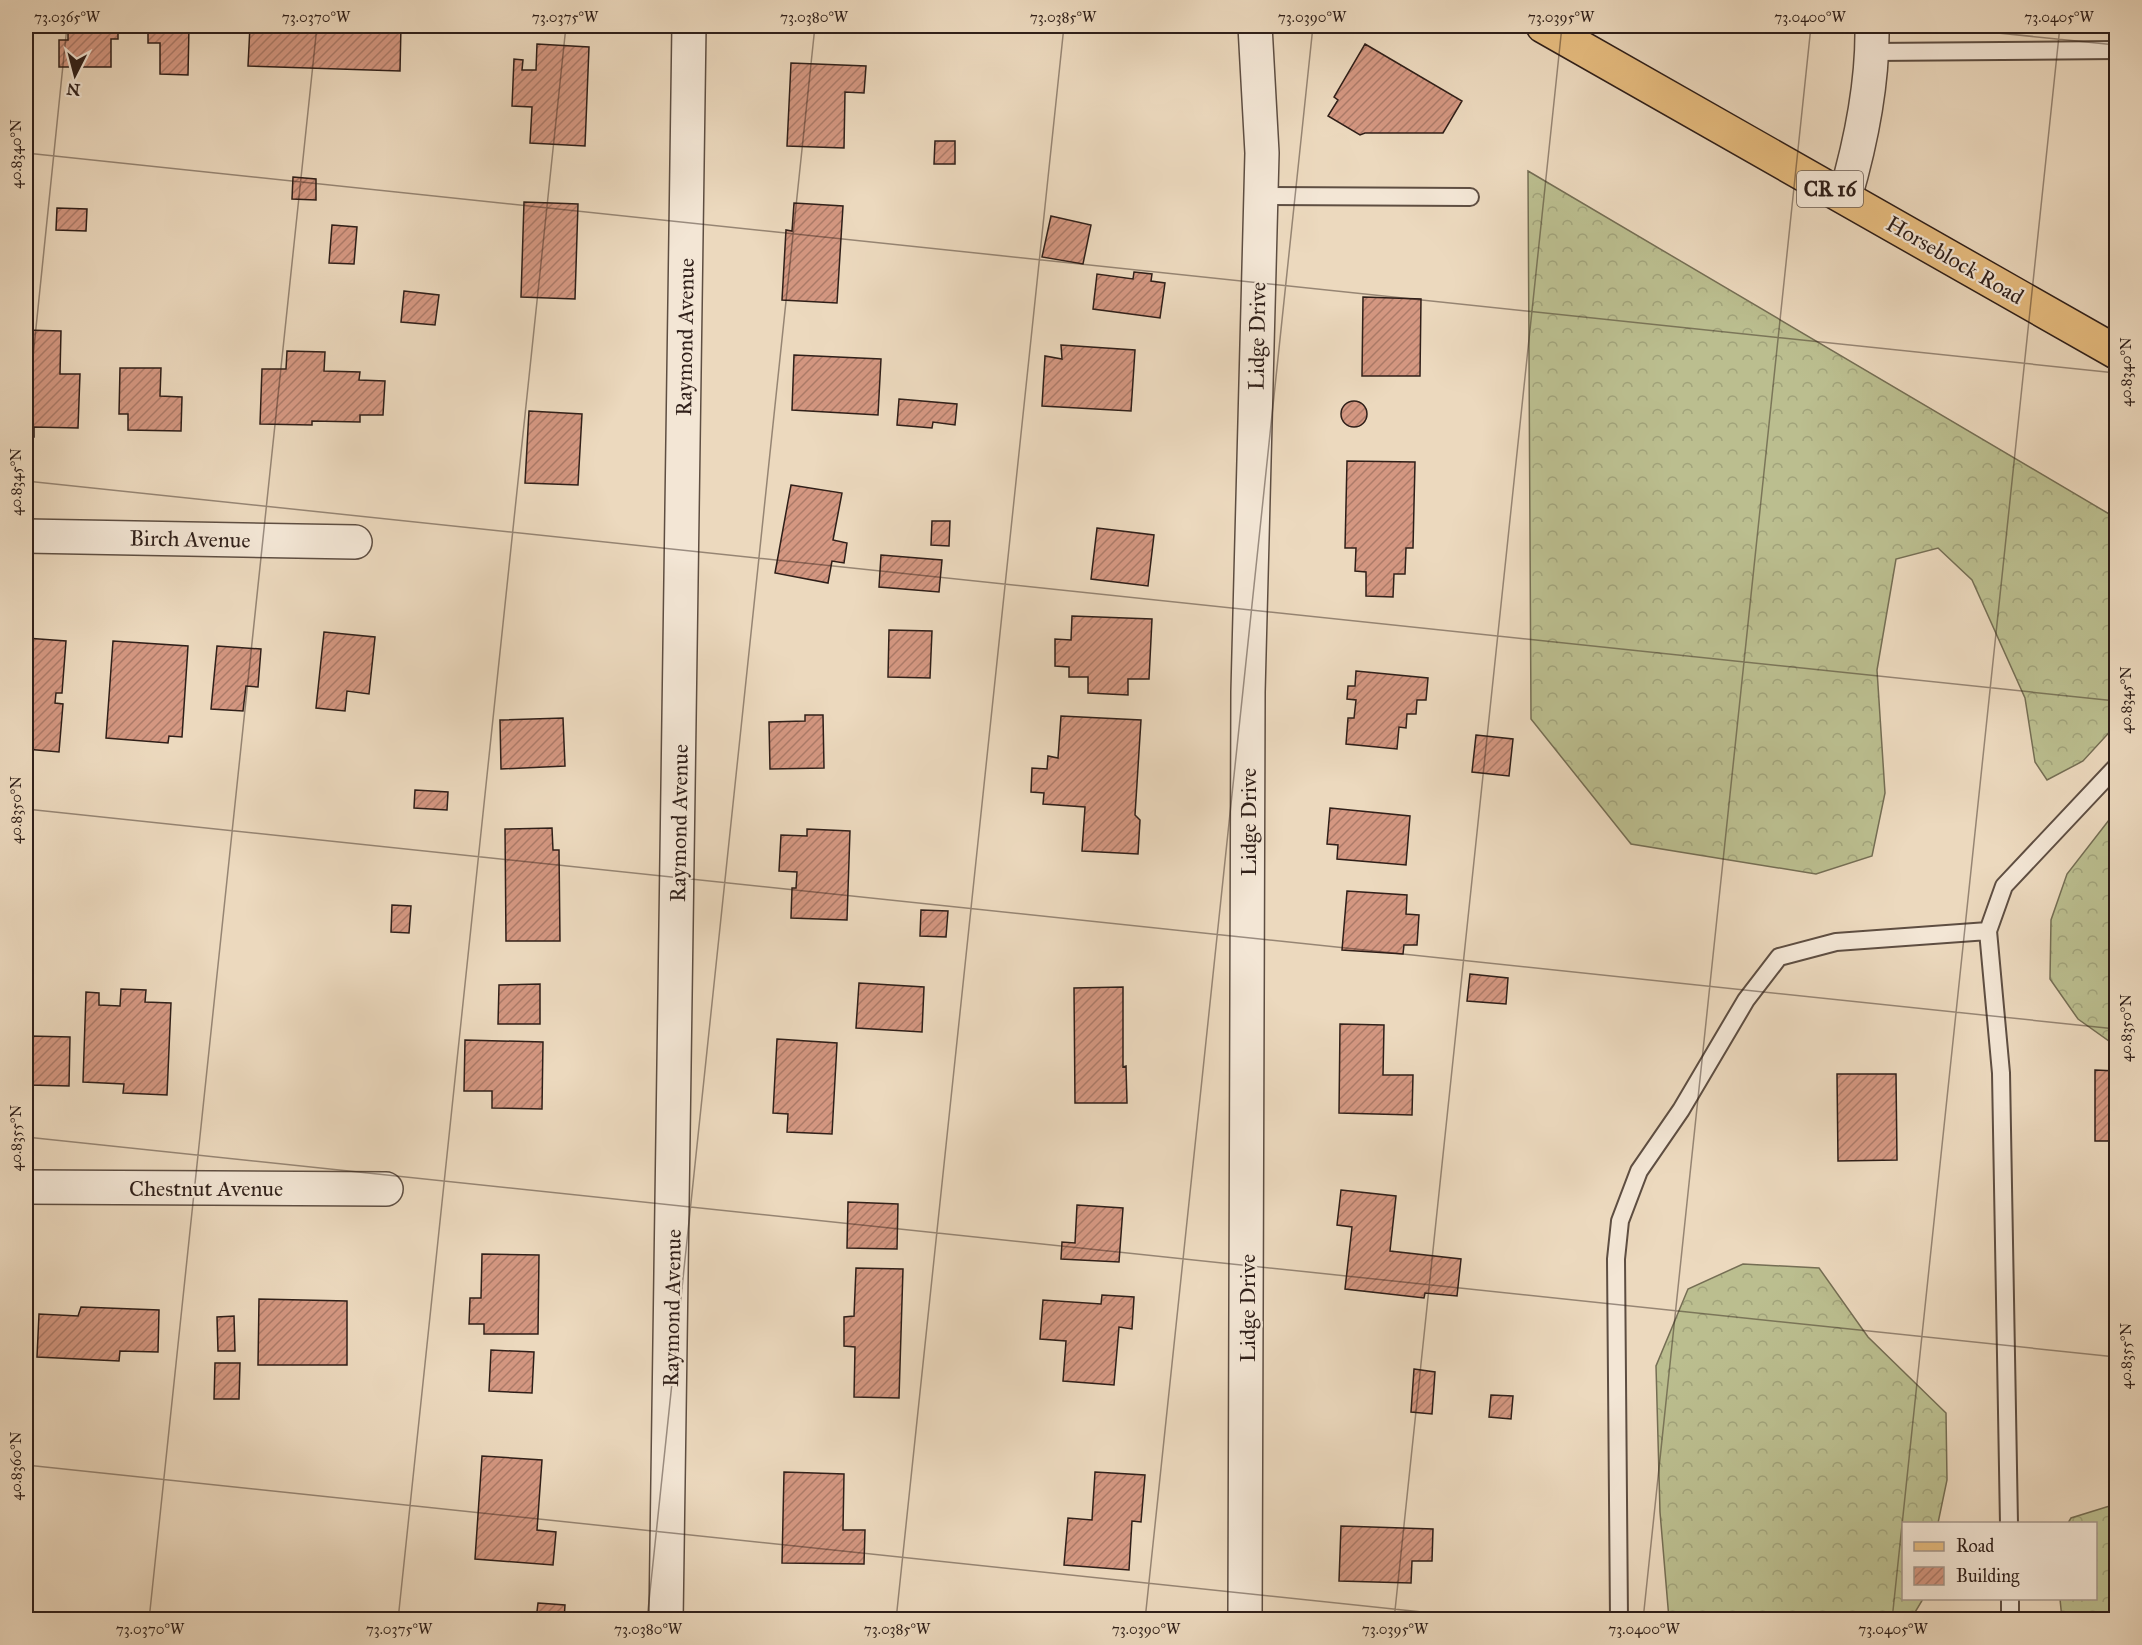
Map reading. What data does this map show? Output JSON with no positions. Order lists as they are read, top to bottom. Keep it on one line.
{"streets":{"main road":["CR 16","Horseblock Road"],"street":["Lidge Drive","Raymond Avenue","Birch Avenue","Chestnut Avenue"]},"legend":["Road","Building"],"north":"bottom","coordinates":["73.0365°W","73.0370°W","73.0375°W","73.0380°W","73.0385°W","73.0390°W","73.0395°W","73.0400°W","73.0405°W","40.8340°N","40.8345°N","40.8350°N","40.8355°N","40.8360°N"]}
